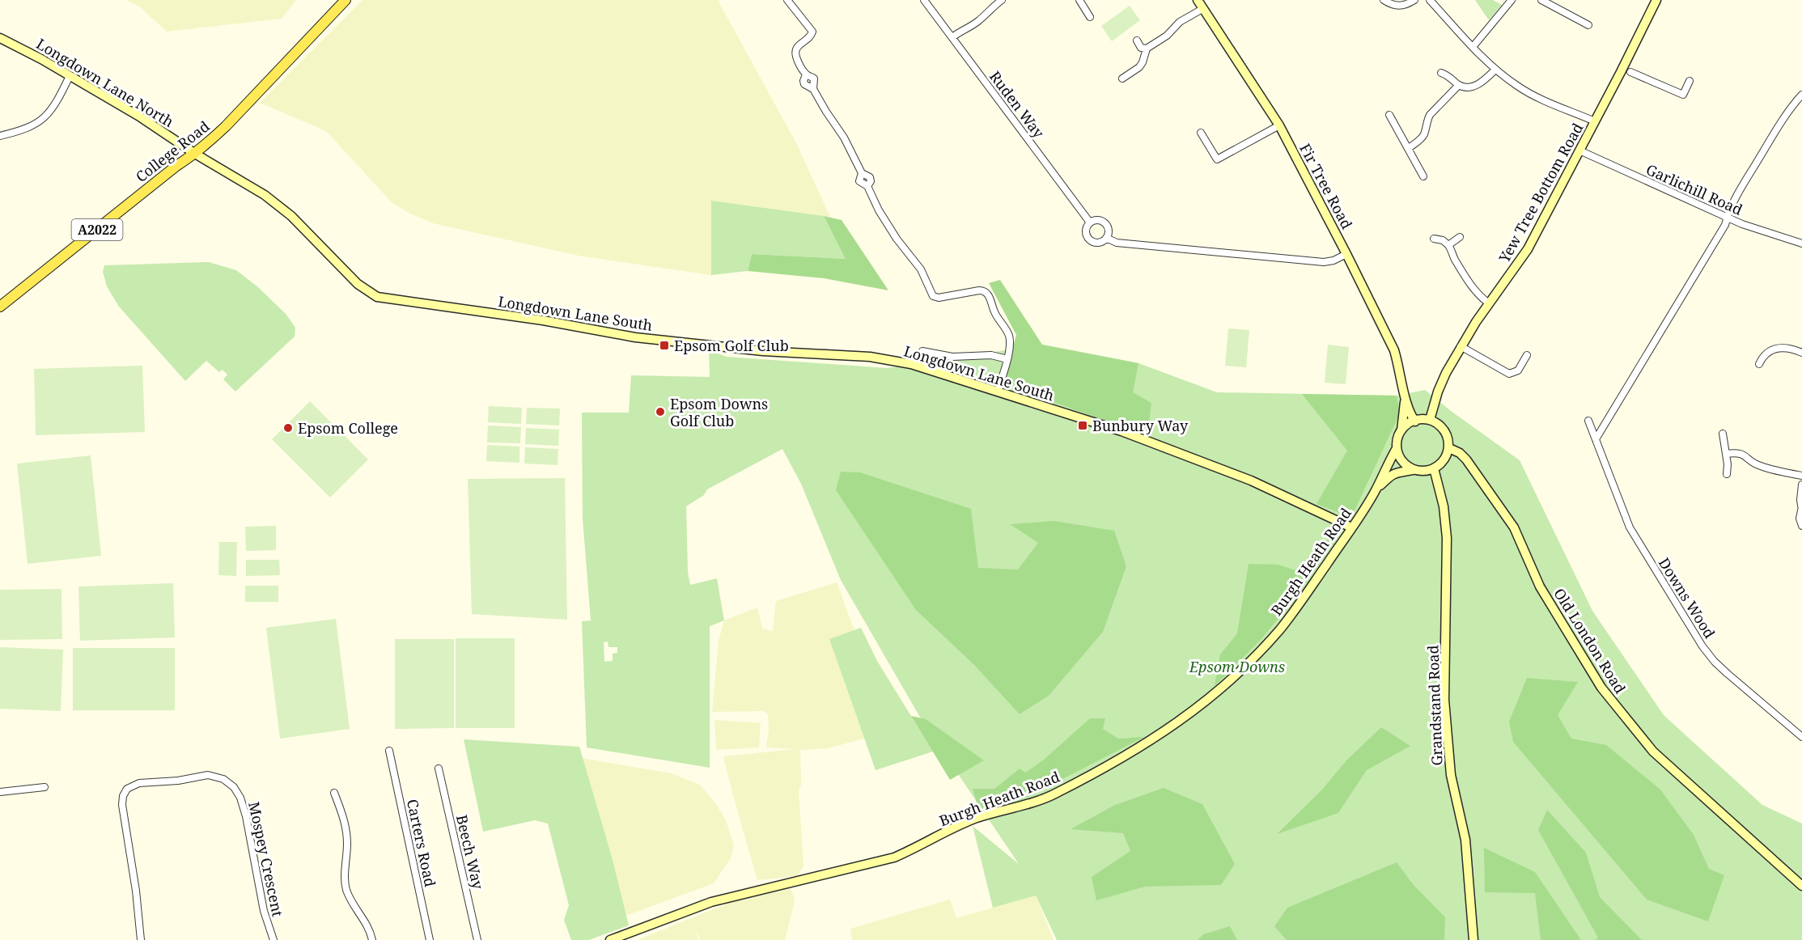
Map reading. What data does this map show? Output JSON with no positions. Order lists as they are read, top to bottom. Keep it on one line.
{"streets":{"main road":["Longdown Lane North","College Road","Fir Tree Road","Yew Tree Bottom Road","A2022","Longdown Lane South","Burgh Heath Road","Old London Road","Grandstand Road"],"street":["Ruden Way","Garlichill Road","Downs Wood","Carters Road","Beech Way","Mospey Crescent"]},"crossings":[["Longdown Lane North","College Road"],["Longdown Lane North","Longdown Lane South"],["Ruden Way","Fir Tree Road"],["College Road","Longdown Lane South"],["Fir Tree Road","Yew Tree Bottom Road"],["Fir Tree Road","Burgh Heath Road"],["Fir Tree Road","Old London Road"],["Fir Tree Road","Grandstand Road"],["Garlichill Road","Yew Tree Bottom Road"],["Yew Tree Bottom Road","Burgh Heath Road"],["Yew Tree Bottom Road","Old London Road"],["Yew Tree Bottom Road","Grandstand Road"],["Longdown Lane South","Burgh Heath Road"],["Burgh Heath Road","Old London Road"],["Burgh Heath Road","Grandstand Road"],["Old London Road","Grandstand Road"]],"parks":["Epsom Downs"],"places":{"transit":["Epsom Golf Club","Bunbury Way"],"other":["Epsom Downs Golf Club","Epsom College"]}}
